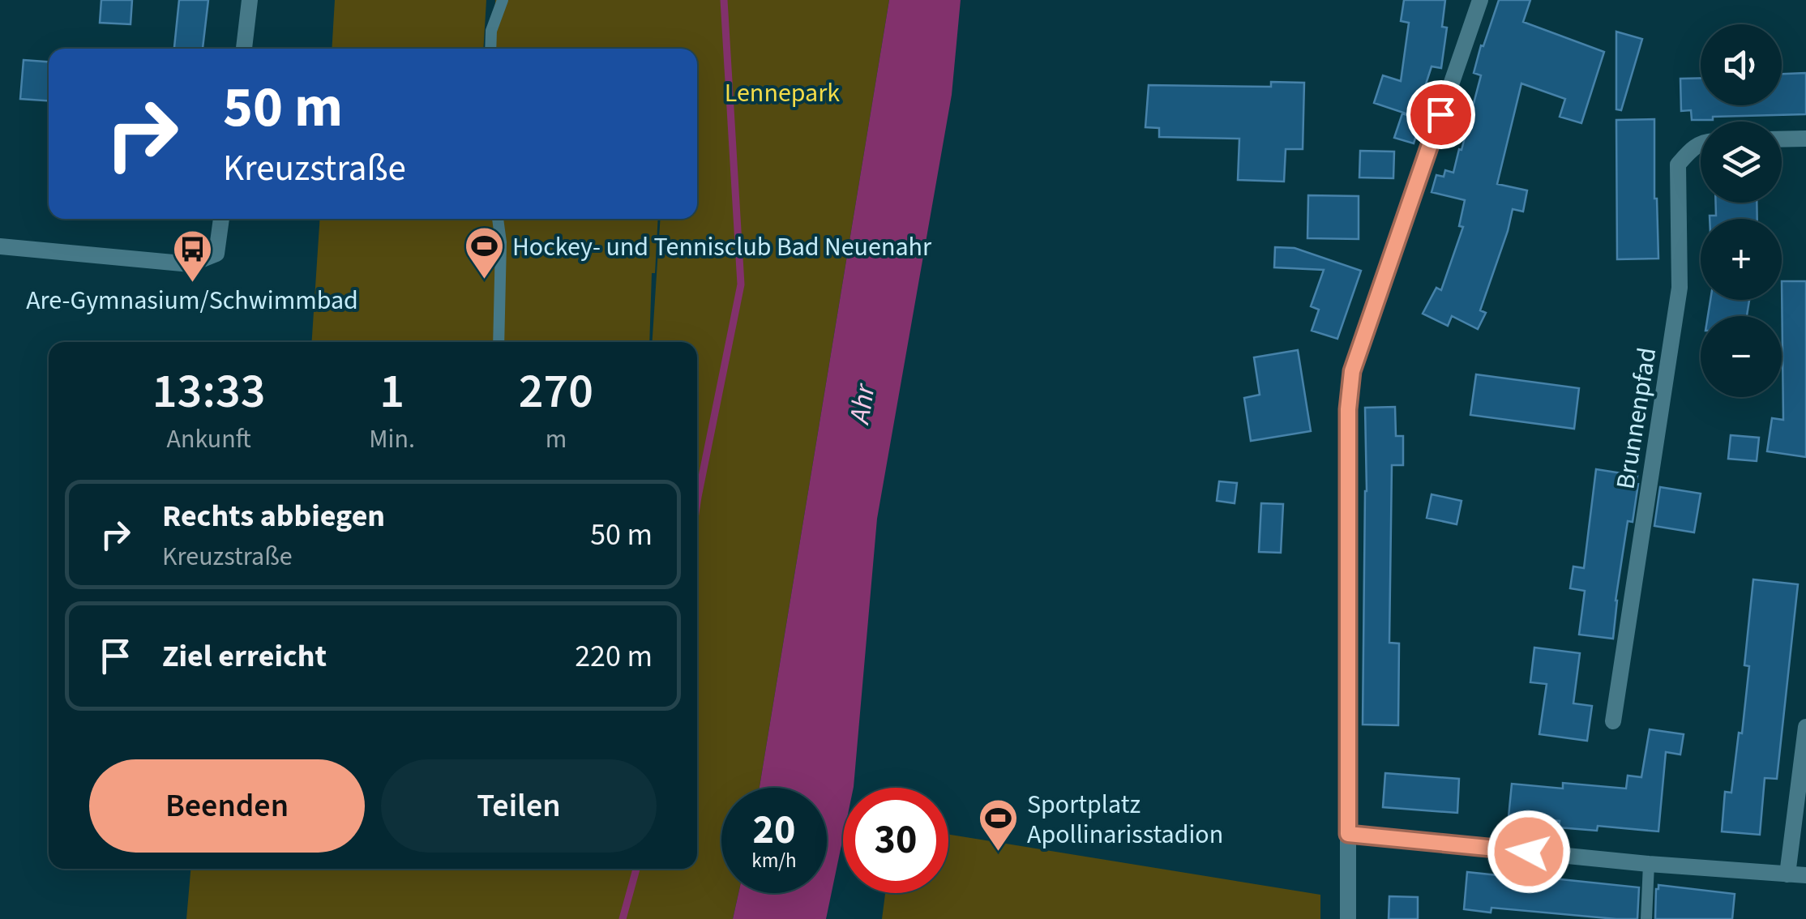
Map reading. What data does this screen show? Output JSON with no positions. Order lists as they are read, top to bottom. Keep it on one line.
{"streets":{"street":["Brunnenpfad"]},"water":["Ahr"],"parks":["Lennepark"],"places":{"sports":["Hockey- und Tennisclub Bad Neuenahr","Sportplatz Apollinarisstadion"],"bus stop":["Are-Gymnasium/Schwimmbad"]},"page":{"map_buttons":["+","−"],"turn":["50 m","Kreuzstraße"],"eta":["13:33","Ankunft","1","Min.","270","m"],"list":[{"name":"Rechts abbiegen","note":"Kreuzstraße","value":"50 m"},{"name":"Ziel erreicht","value":"220 m"}],"buttons":["Beenden","Teilen"],"speed":"20 km/h","limit":"30"}}
